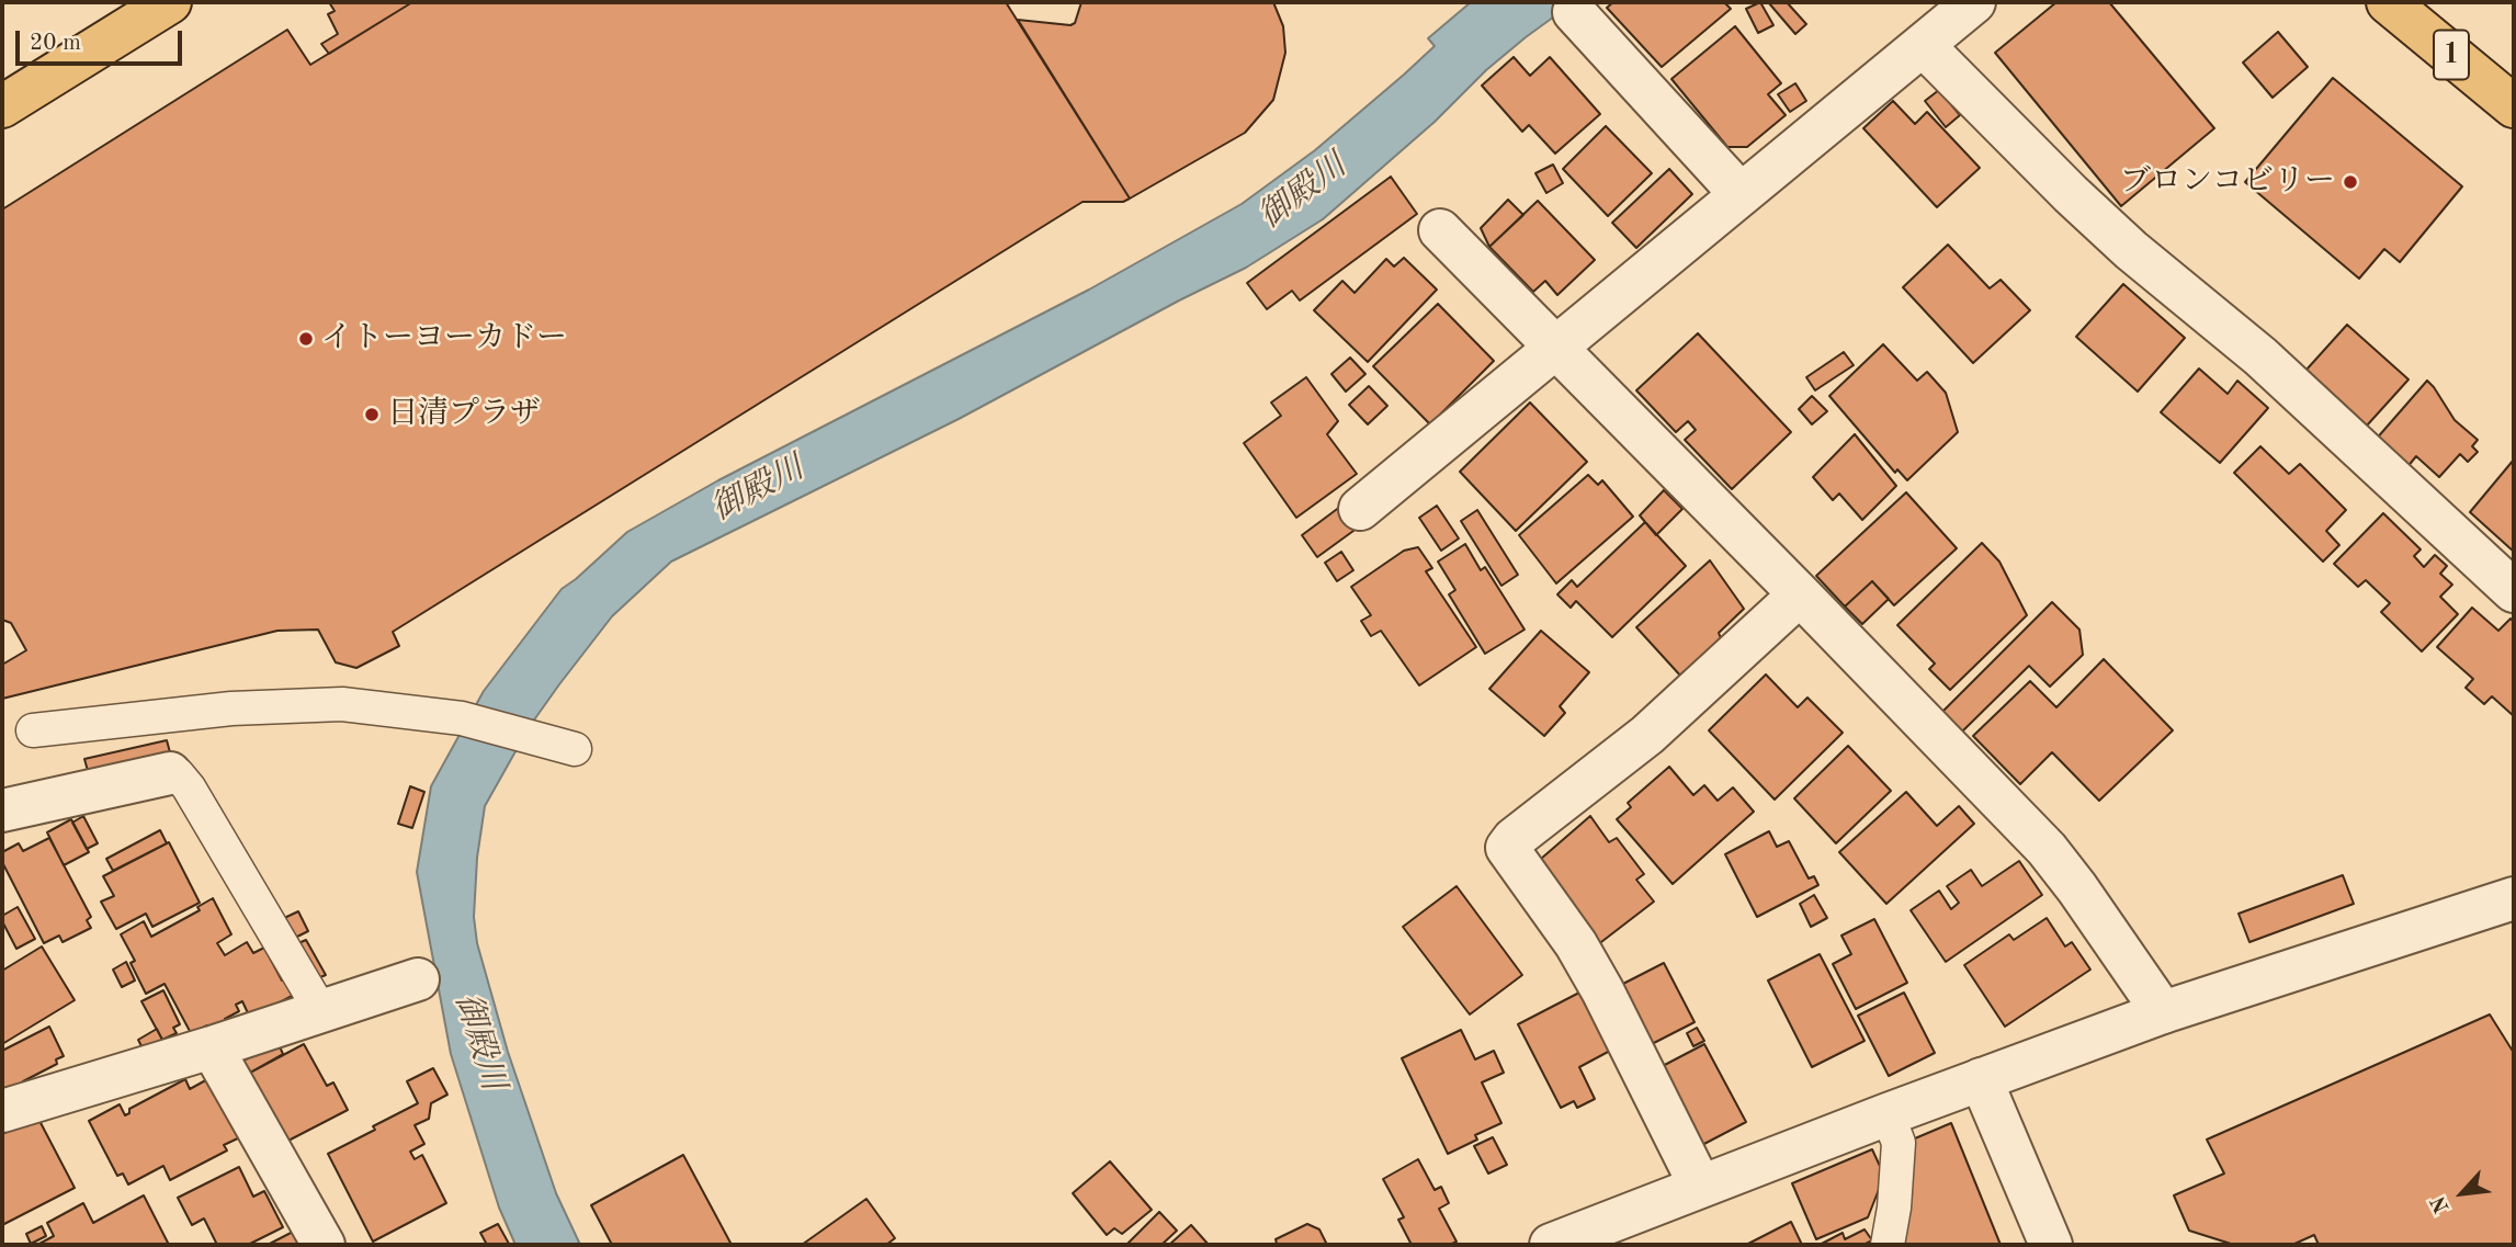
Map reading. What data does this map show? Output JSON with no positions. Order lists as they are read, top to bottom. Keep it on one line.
{"streets":{"main road":["1"]},"water":["御殿川"],"places":["ブロンコビリー","イトーヨーカドー","日清プラザ"],"scale_bar":"20 m","north":"bottom left"}
